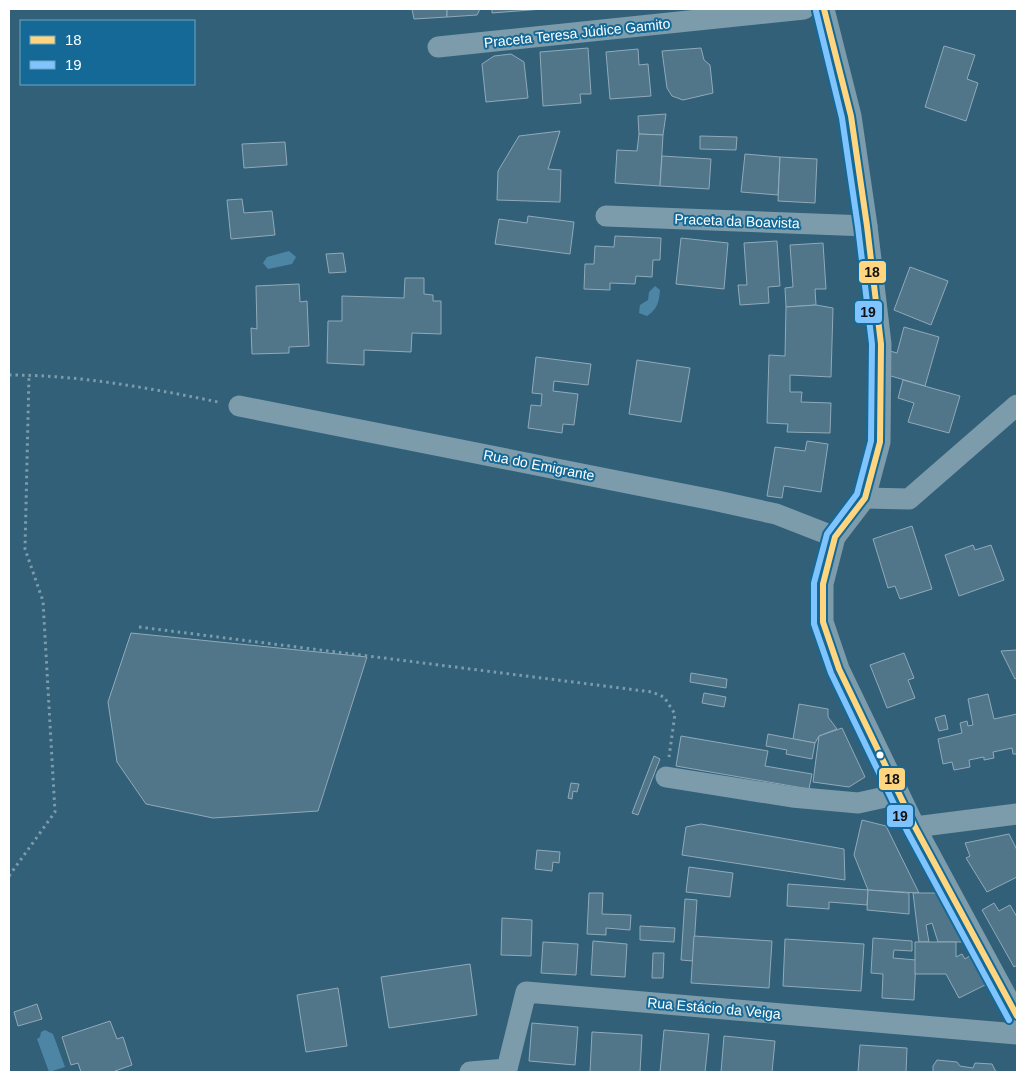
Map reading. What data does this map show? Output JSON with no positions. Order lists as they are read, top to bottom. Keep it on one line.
{"streets":{"street":["Praceta Teresa Júdice Gamito","Praceta da Boavista","Rua do Emigrante","Rua Estácio da Veiga"]},"lines":["transit line 18","transit line 19"],"legend":["18","19"]}
